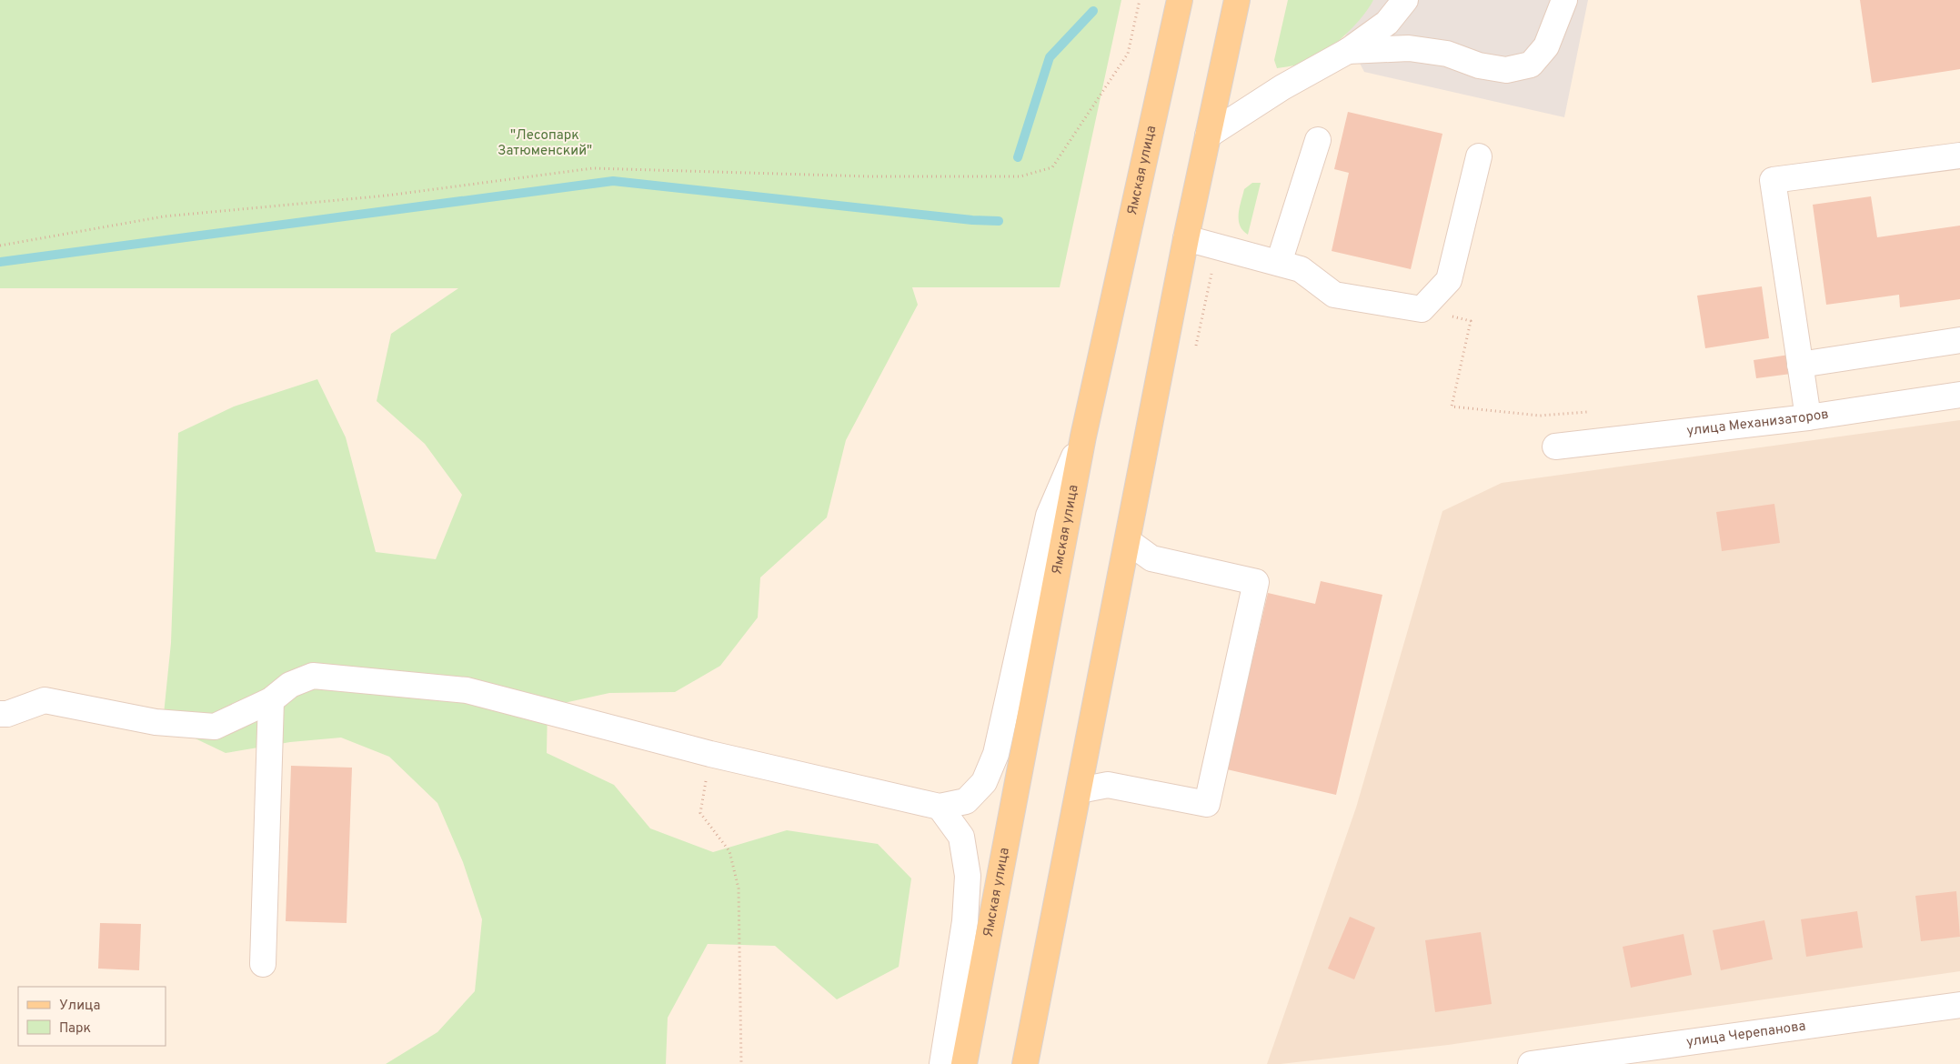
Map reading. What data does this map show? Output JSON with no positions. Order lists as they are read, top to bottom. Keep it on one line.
{"streets":{"main road":["Ямская улица"],"street":["улица Механизаторов","улица Черепанова"]},"parks":["\"Лесопарк Затюменский\""],"legend":["Улица","Парк"]}
